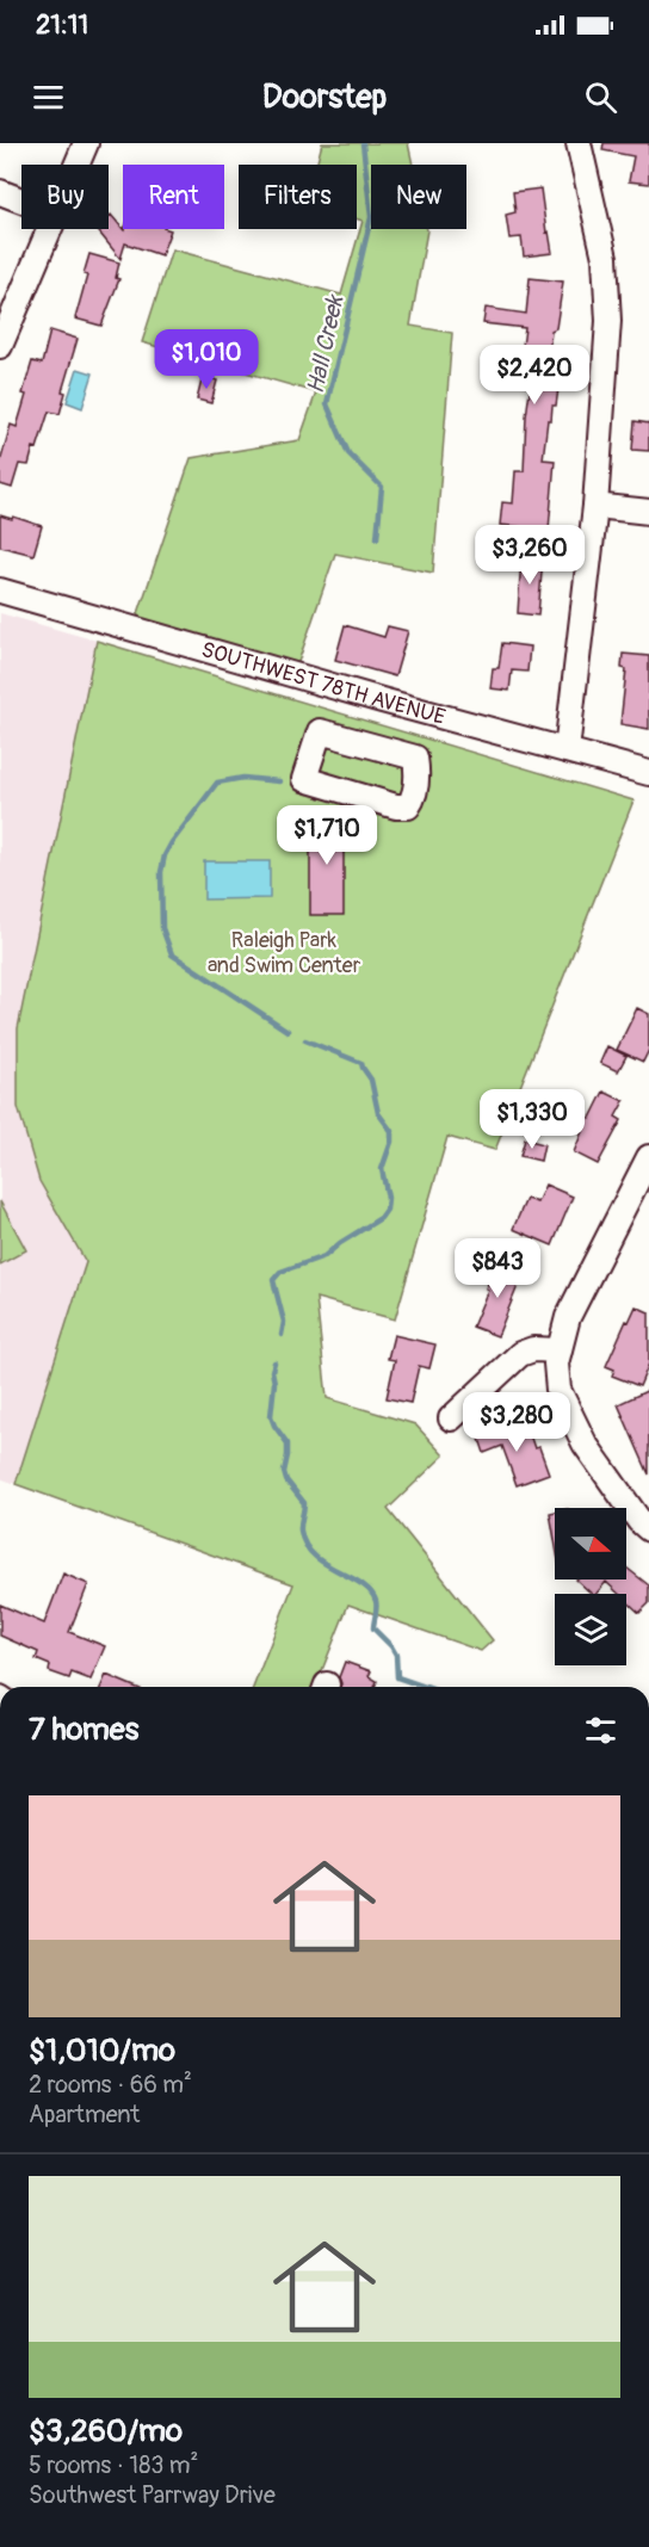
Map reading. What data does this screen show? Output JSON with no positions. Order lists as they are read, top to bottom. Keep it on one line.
{"streets":{"street":["SOUTHWEST 78TH AVENUE"]},"water":["Hall Creek"],"parks":["Raleigh Park and Swim Center"],"north":"right","page":{"status":"21:11","header":"Doorstep","chip":["Buy","Rent","Filters","New"],"price":["$1,010","$2,420","$3,260","$1,710","$1,330","$843","$3,280"],"heading":"7 homes","list":[{"name":"$1,010/mo","note":"2 rooms · 66 m² · Apartment"},{"name":"$3,260/mo","note":"5 rooms · 183 m² · Southwest Parrway Drive"}]}}
